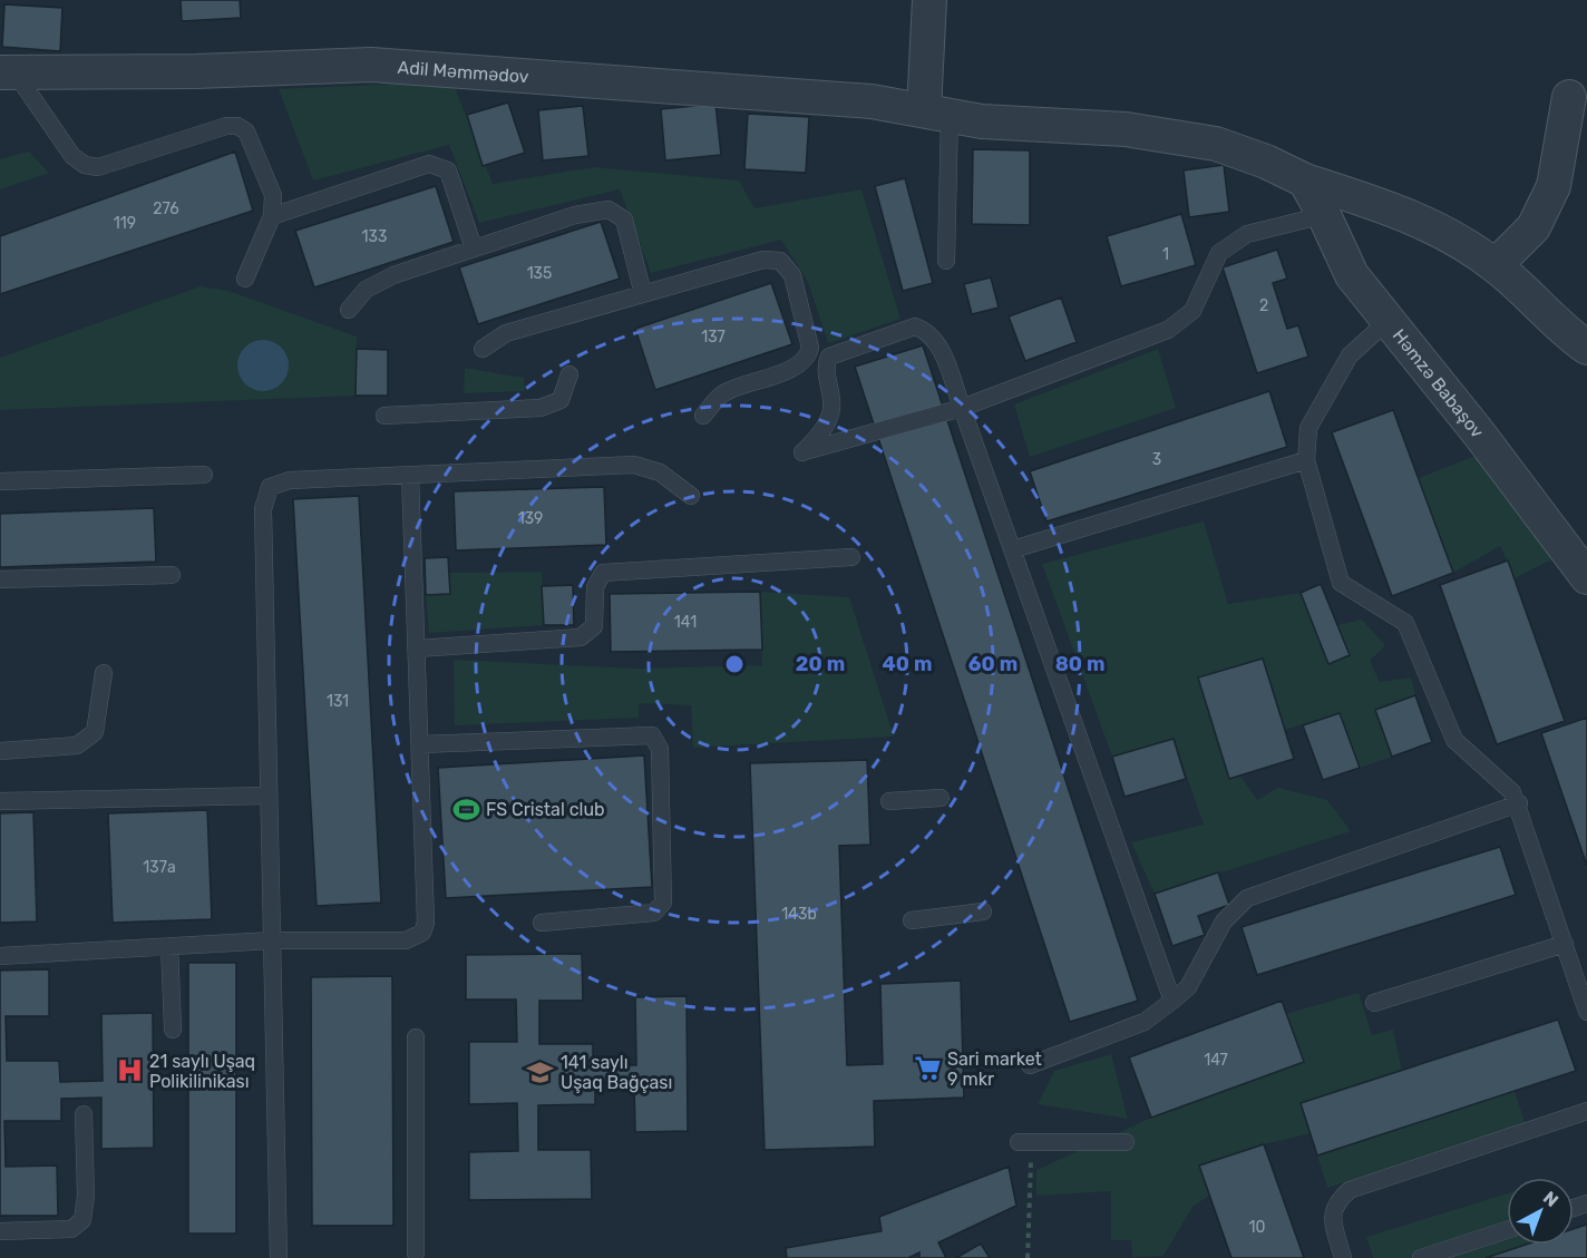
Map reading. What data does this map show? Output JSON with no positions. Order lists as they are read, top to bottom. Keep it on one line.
{"streets":{"street":["Adil Məmmədov","Həmzə Babaşov"]},"places":{"sports":["FS Cristal club"],"supermarket":["Sari market 9 mkr"],"hospital":["21 saylı Uşaq Polikilinikası"],"school or university":["141 saylı Uşaq Bağçası"]},"house_numbers":["276","119","133","1","135","2","137","3","139","141","131","137a","143b","147","10"],"north":"top right","rings":["20 m","40 m","60 m","80 m"]}
